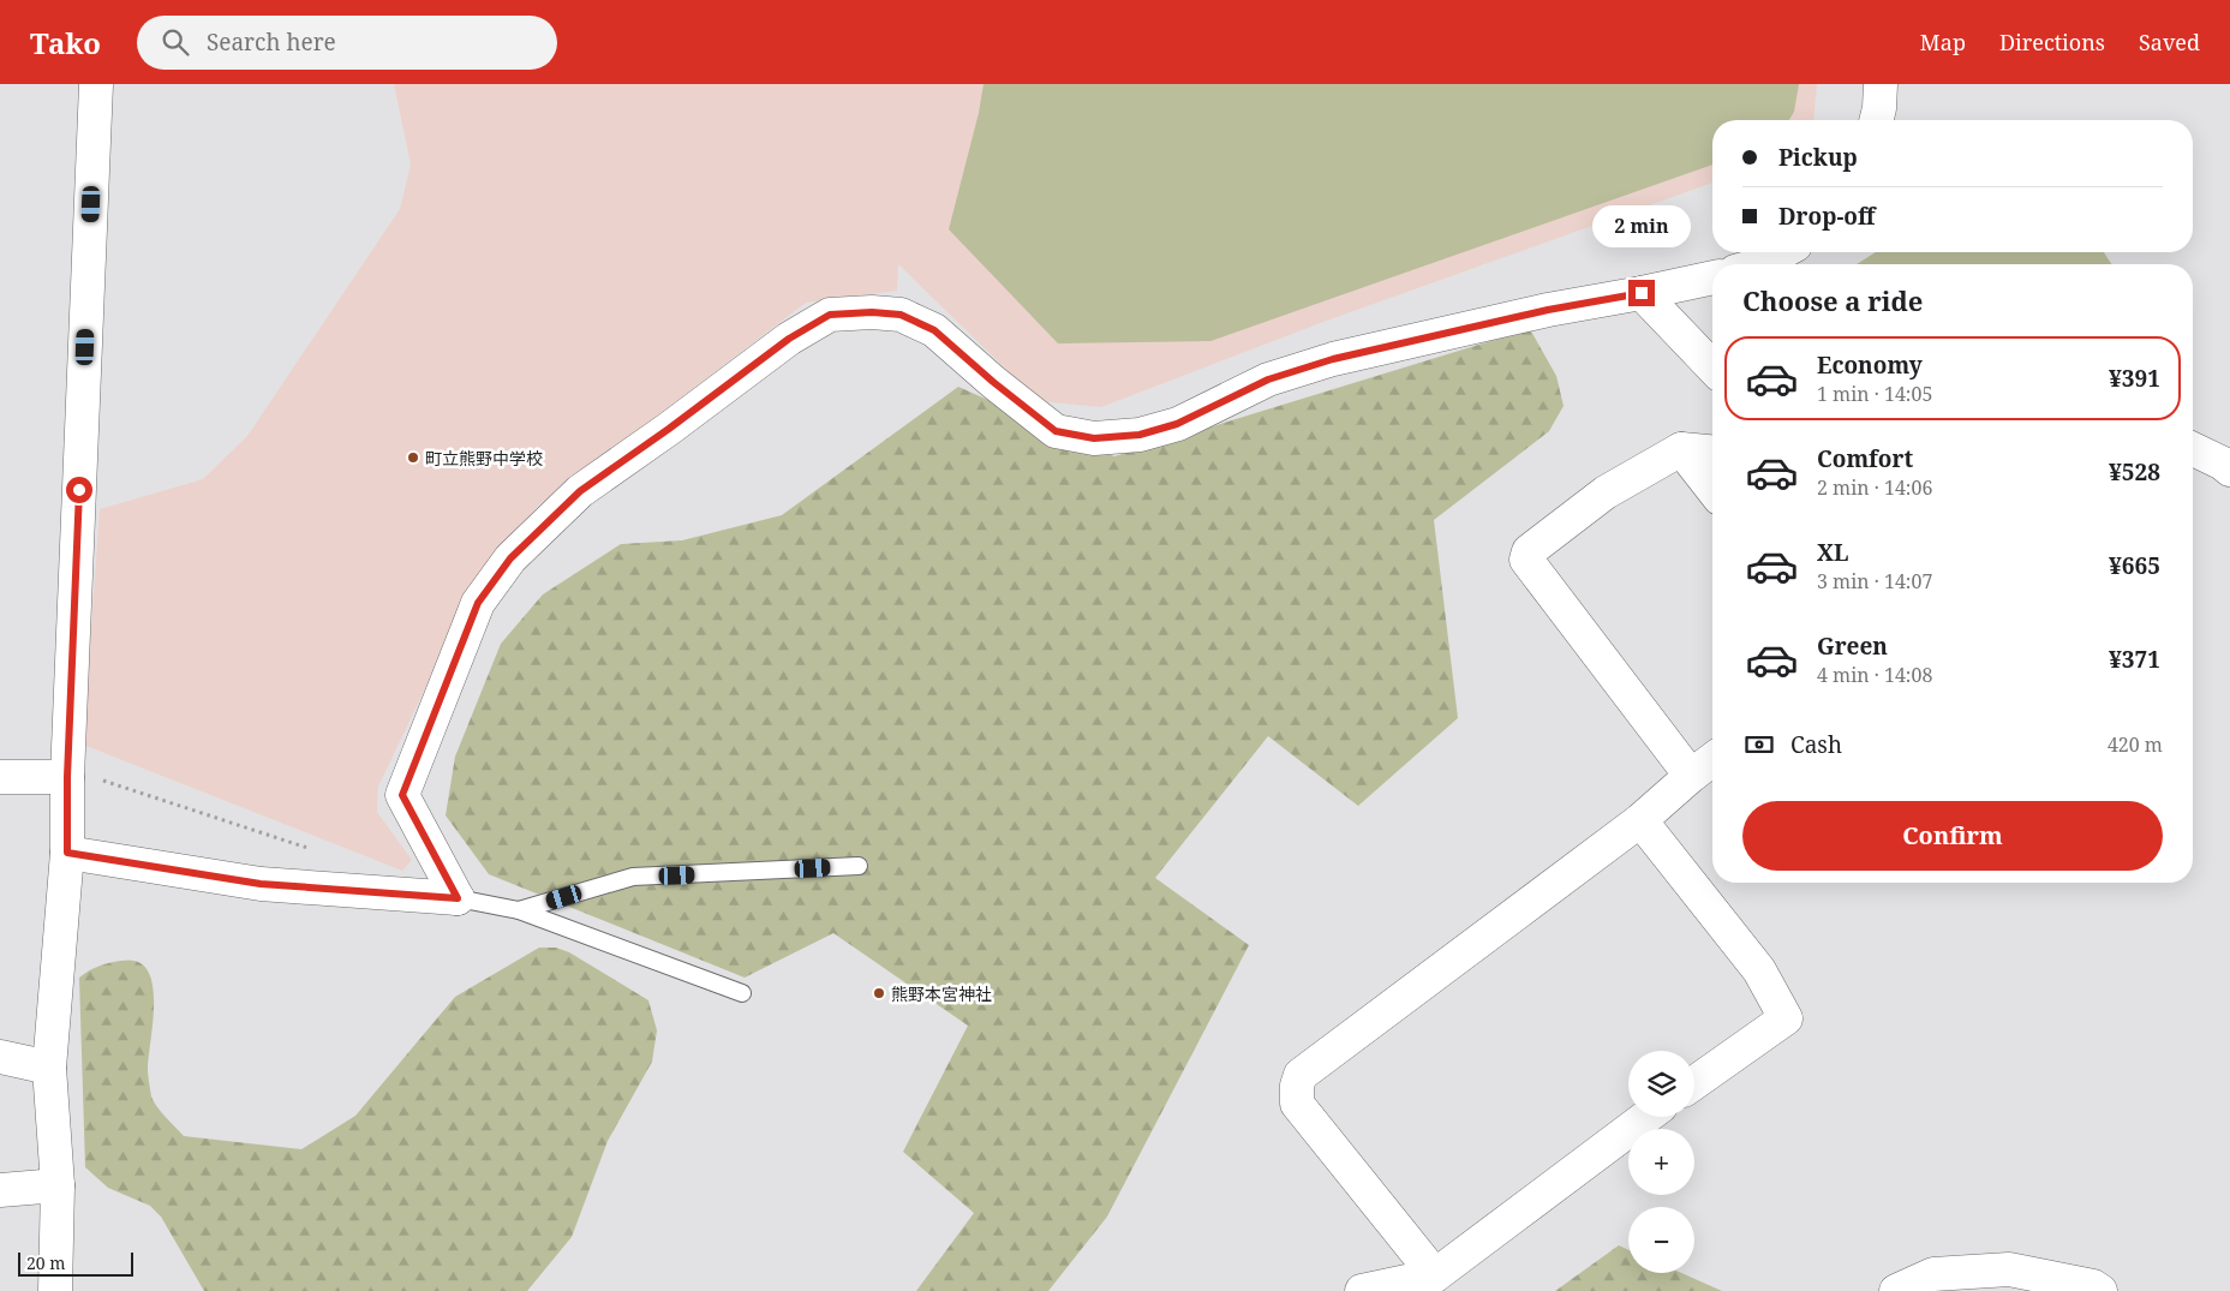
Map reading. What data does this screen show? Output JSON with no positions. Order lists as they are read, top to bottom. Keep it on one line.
{"places":["町立熊野中学校","熊野本宮神社"],"scale_bar":"20 m","page":{"header":"Tako","search":"Search here","nav":["Map","Directions","Saved"],"banner":["Pickup","Drop-off"],"bubble":"2 min","heading":"Choose a ride","list":[{"name":"Economy","note":"1 min · 14:05","value":"¥391"},{"name":"Comfort","note":"2 min · 14:06","value":"¥528"},{"name":"XL","note":"3 min · 14:07","value":"¥665"},{"name":"Green","note":"4 min · 14:08","value":"¥371"}],"pay":["Cash","420 m"],"buttons":"Confirm","map_buttons":["+","−"],"scale":"20 m"}}
